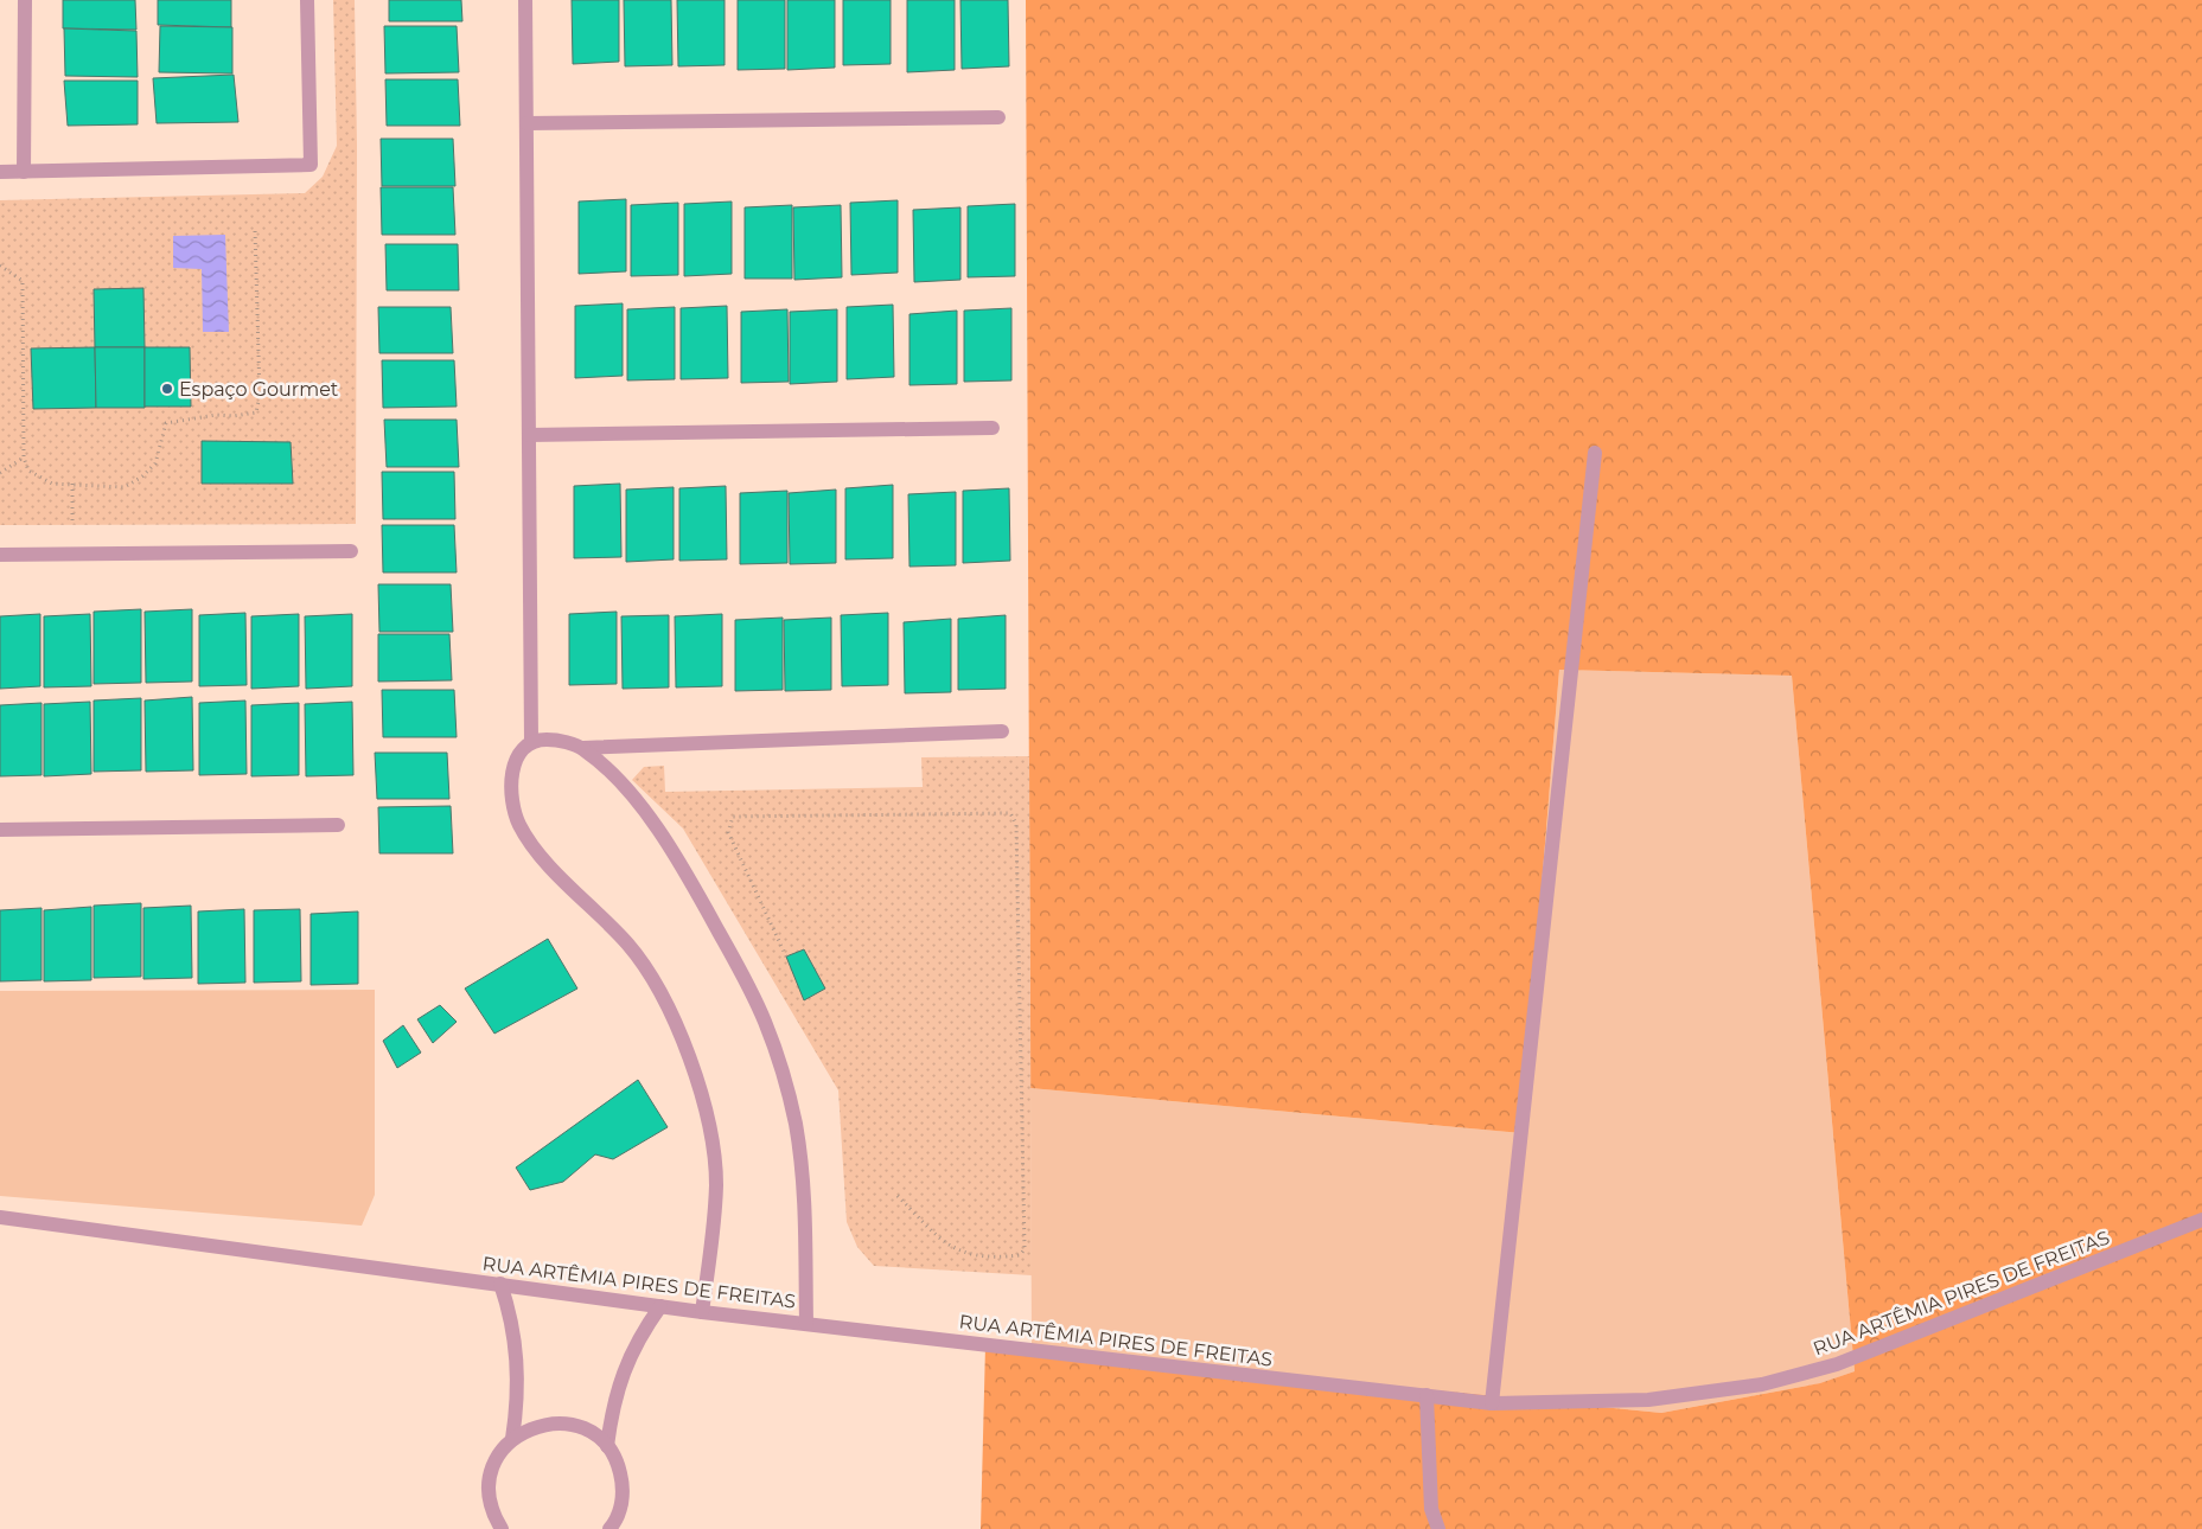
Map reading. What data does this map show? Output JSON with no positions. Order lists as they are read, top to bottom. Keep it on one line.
{"streets":{"street":["RUA ARTÊMIA PIRES DE FREITAS"]},"places":["Espaço Gourmet"]}
